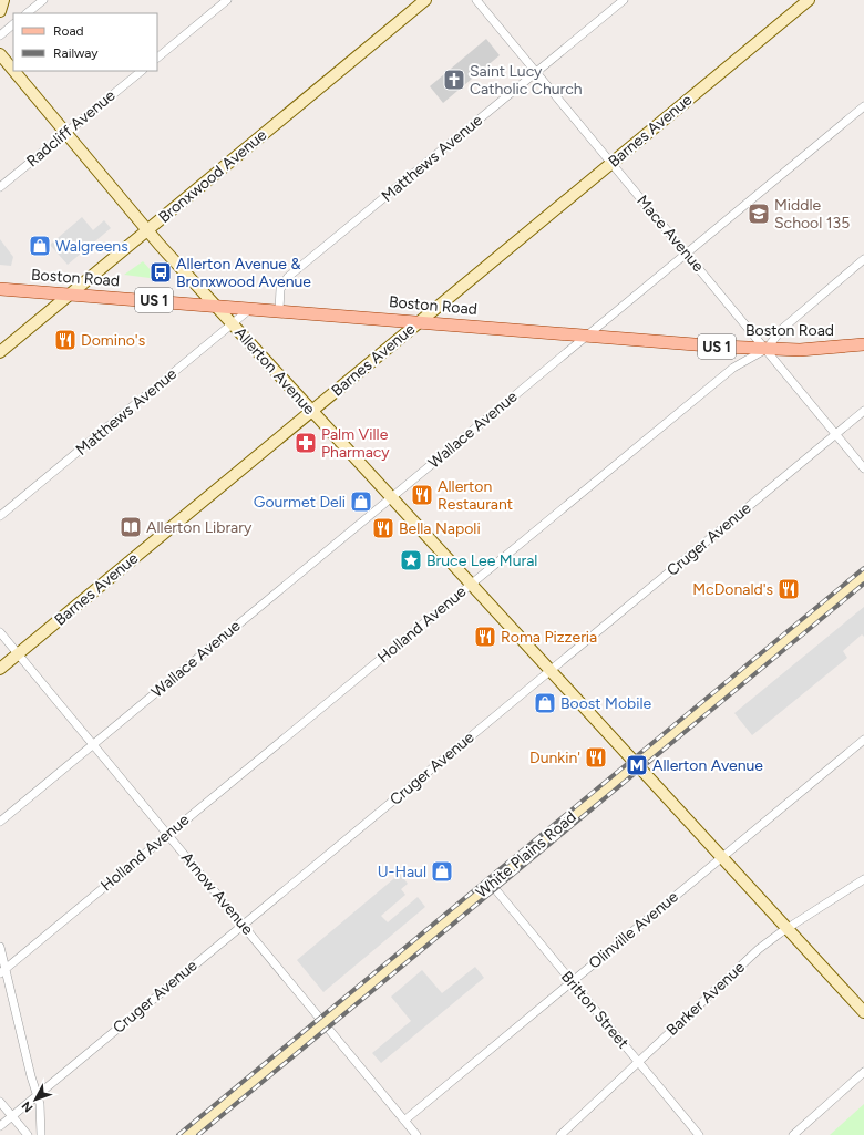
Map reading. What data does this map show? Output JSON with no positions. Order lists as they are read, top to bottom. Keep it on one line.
{"streets":{"main road":["Barnes Avenue","Bronxwood Avenue","Boston Road","US 1","Allerton Avenue","White Plains Road"],"street":["Radcliff Avenue","Matthews Avenue","Mace Avenue","Wallace Avenue","Cruger Avenue","Holland Avenue","Arnow Avenue","Olinville Avenue","Barker Avenue","Britton Street"]},"crossings":[["Radcliff Avenue","Allerton Avenue"],["Barnes Avenue","Mace Avenue"],["Barnes Avenue","Boston Road"],["Barnes Avenue","Allerton Avenue"],["Barnes Avenue","Arnow Avenue"],["Matthews Avenue","Mace Avenue"],["Matthews Avenue","Boston Road"],["Matthews Avenue","Allerton Avenue"],["Bronxwood Avenue","Boston Road"],["Bronxwood Avenue","Allerton Avenue"],["Mace Avenue","Boston Road"],["Mace Avenue","Wallace Avenue"],["Mace Avenue","Cruger Avenue"],["Mace Avenue","Holland Avenue"],["Boston Road","Allerton Avenue"],["Boston Road","Wallace Avenue"],["Boston Road","Holland Avenue"],["Allerton Avenue","Wallace Avenue"],["Allerton Avenue","Cruger Avenue"],["Allerton Avenue","Holland Avenue"],["Allerton Avenue","White Plains Road"],["Allerton Avenue","Olinville Avenue"],["Allerton Avenue","Barker Avenue"],["Wallace Avenue","Arnow Avenue"],["Cruger Avenue","Arnow Avenue"],["Holland Avenue","Arnow Avenue"],["White Plains Road","Arnow Avenue"],["White Plains Road","Britton Street"],["Arnow Avenue","Olinville Avenue"],["Olinville Avenue","Britton Street"],["Barker Avenue","Britton Street"]],"places":{"church":["Saint Lucy Catholic Church"],"school or university":["Middle School 135"],"shop":["Walgreens","Gourmet Deli","Boost Mobile","U-Haul"],"bus stop":["Allerton Avenue & Bronxwood Avenue"],"restaurant":["Domino's","Allerton Restaurant","Bella Napoli","McDonald's","Roma Pizzeria","Dunkin'"],"pharmacy":["Palm Ville Pharmacy"],"library":["Allerton Library"],"place":["Bruce Lee Mural"],"metro station":["Allerton Avenue"]},"legend":["Road","Railway"],"north":"bottom left"}
